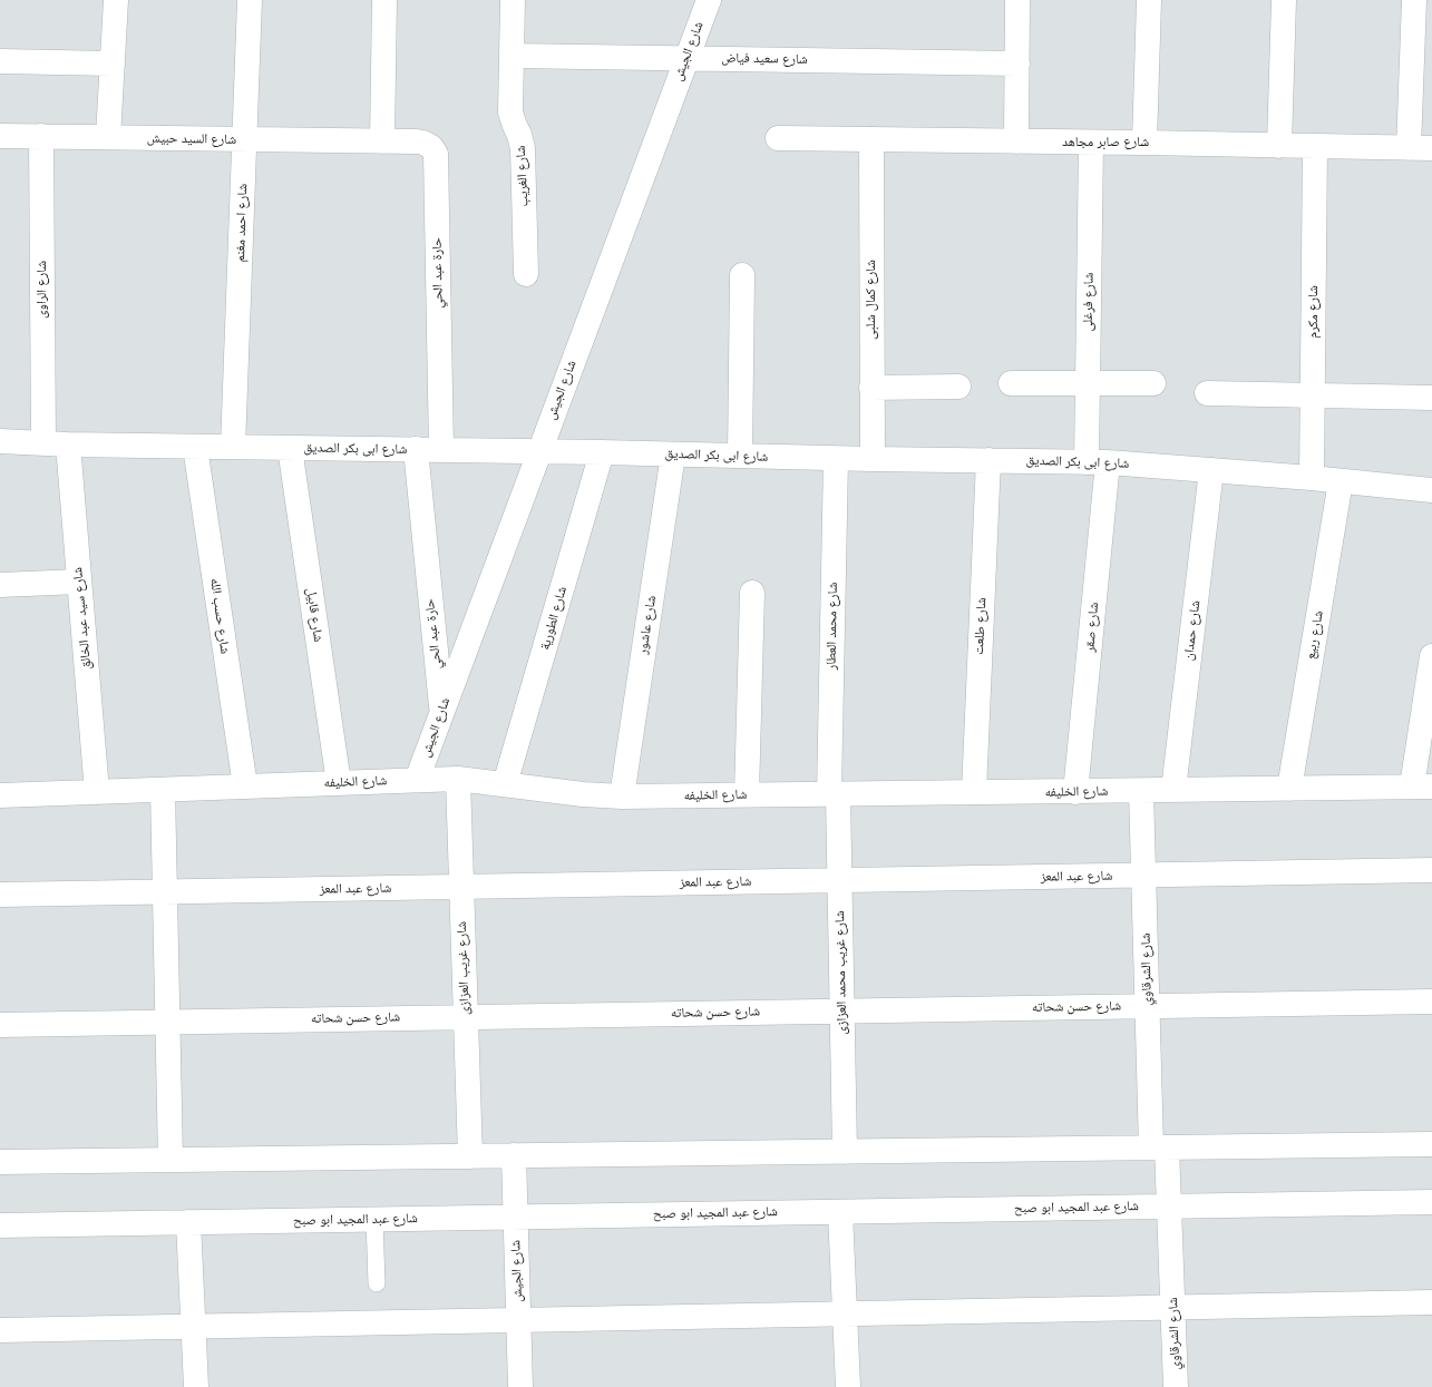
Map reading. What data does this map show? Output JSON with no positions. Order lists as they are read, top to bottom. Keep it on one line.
{"streets":{"street":["شارع الجيش","شارع سعيد فياض","شارع السيد حبيش","شارع صابر مجاهد","شارع الغريب","شارع احمد مغنم","حارة عبد الحي","شارع الراوى","شارع كمال شلبى","شارع فرغلى","شارع مكرم","شارع ابى بكر الصديق","شارع قابيل","شارع حسب الله","شارع سيد عبد الخالق","شارع الطورية","شارع عاشور","شارع محمد العطار","شارع طلعت","شارع صقر","شارع حمدان","شارع ربيع","شارع الخليفه","شارع عبد المعز","شارع غريب العزازى","شارع الشرقاوي","شارع غريب محمد العزازى","شارع حسن شحاته","شارع عبد المجيد ابو صبح"]},"crossings":[["شارع الجيش","شارع سعيد فياض"],["شارع الجيش","حارة عبد الحي"],["شارع الجيش","شارع ابى بكر الصديق"],["شارع الجيش","شارع الخليفه"],["شارع الجيش","شارع عبد المجيد ابو صبح"],["شارع سعيد فياض","شارع الغريب"],["شارع السيد حبيش","شارع احمد مغنم"],["شارع السيد حبيش","حارة عبد الحي"],["شارع السيد حبيش","شارع الراوى"],["شارع صابر مجاهد","شارع كمال شلبى"],["شارع صابر مجاهد","شارع فرغلى"],["شارع صابر مجاهد","شارع مكرم"],["شارع احمد مغنم","شارع ابى بكر الصديق"],["حارة عبد الحي","شارع ابى بكر الصديق"],["شارع الراوى","شارع ابى بكر الصديق"],["شارع كمال شلبى","شارع ابى بكر الصديق"],["شارع فرغلى","شارع ابى بكر الصديق"],["شارع فرغلى","شارع صقر"],["شارع مكرم","شارع ابى بكر الصديق"],["شارع ابى بكر الصديق","شارع قابيل"],["شارع ابى بكر الصديق","شارع حسب الله"],["شارع ابى بكر الصديق","شارع سيد عبد الخالق"],["شارع ابى بكر الصديق","شارع الطورية"],["شارع ابى بكر الصديق","شارع عاشور"],["شارع ابى بكر الصديق","شارع محمد العطار"],["شارع ابى بكر الصديق","شارع طلعت"],["شارع ابى بكر الصديق","شارع صقر"],["شارع ابى بكر الصديق","شارع حمدان"],["شارع ابى بكر الصديق","شارع ربيع"],["شارع قابيل","شارع الخليفه"],["شارع حسب الله","شارع الخليفه"],["شارع سيد عبد الخالق","شارع الخليفه"],["شارع الطورية","شارع الخليفه"],["شارع عاشور","شارع الخليفه"],["شارع محمد العطار","شارع الخليفه"],["شارع محمد العطار","شارع غريب محمد العزازى"],["شارع طلعت","شارع الخليفه"],["شارع صقر","شارع الخليفه"],["شارع حمدان","شارع الخليفه"],["شارع ربيع","شارع الخليفه"],["شارع الخليفه","شارع غريب العزازى"],["شارع الخليفه","شارع الشرقاوي"],["شارع الخليفه","شارع غريب محمد العزازى"],["شارع عبد المعز","شارع غريب العزازى"],["شارع عبد المعز","شارع الشرقاوي"],["شارع عبد المعز","شارع غريب محمد العزازى"],["شارع غريب العزازى","شارع حسن شحاته"],["شارع الشرقاوي","شارع حسن شحاته"],["شارع الشرقاوي","شارع عبد المجيد ابو صبح"],["شارع غريب محمد العزازى","شارع حسن شحاته"]]}
